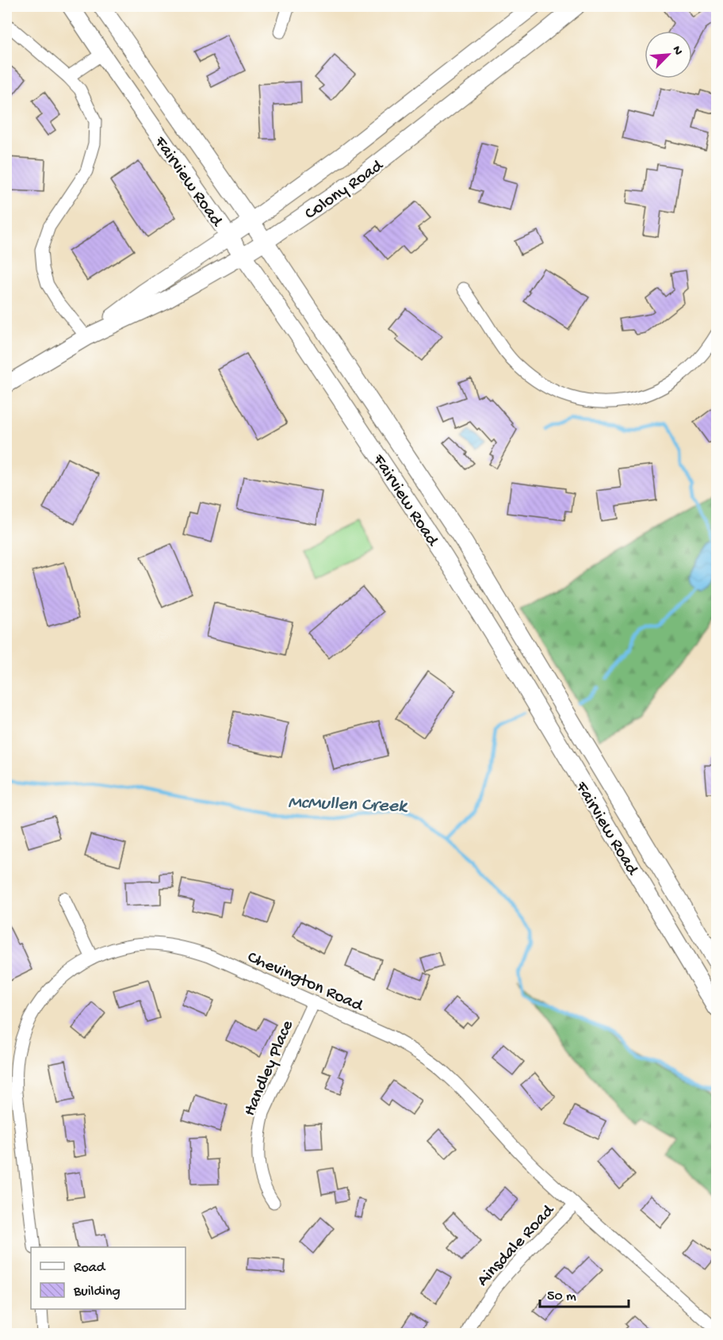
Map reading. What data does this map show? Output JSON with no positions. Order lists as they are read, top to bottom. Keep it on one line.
{"streets":{"main road":["Fairview Road","Colony Road"],"street":["Chevington Road","Handley Place","Ainsdale Road"]},"crossings":[["Fairview Road","Colony Road"],["Chevington Road","Handley Place"],["Chevington Road","Ainsdale Road"]],"water":["McMullen Creek"],"legend":["Road","Building"],"scale_bar":"50 m","north":"top right"}
